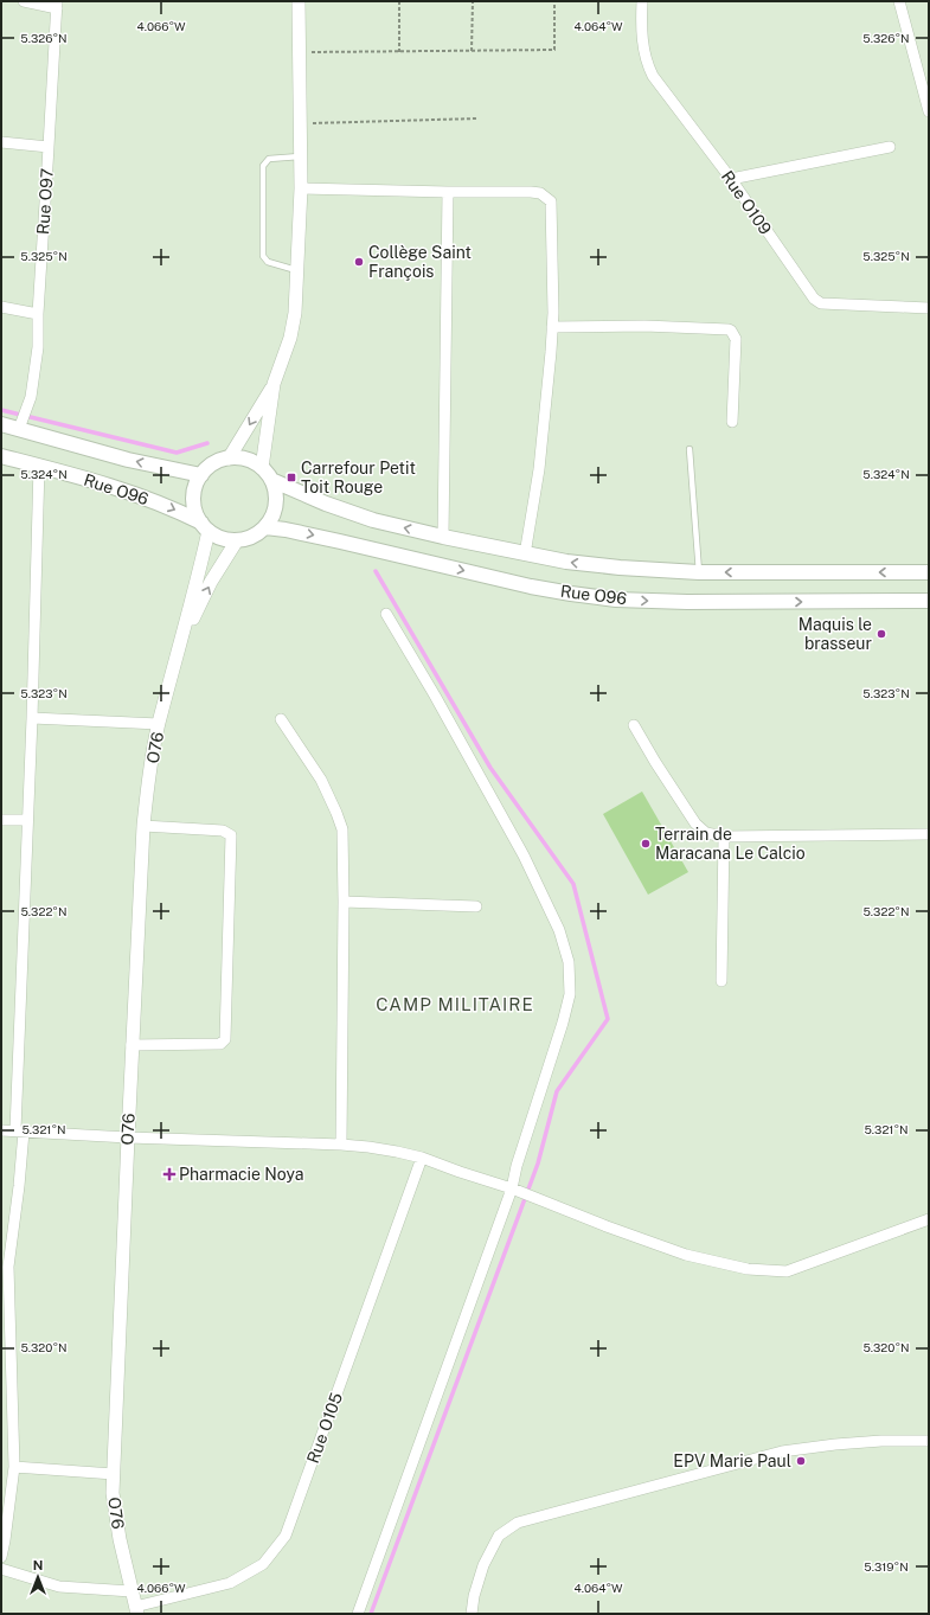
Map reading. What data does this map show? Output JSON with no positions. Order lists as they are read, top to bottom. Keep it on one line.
{"streets":{"main road":["Rue O96"],"street":["Rue O97","Rue O109","O76","Rue O105"]},"crossings":[["Rue O97","Rue O96"],["O76","Rue O105"]],"districts":["CAMP MILITAIRE"],"places":{"other":["Collège Saint François","Maquis le brasseur","Terrain de Maracana Le Calcio","EPV Marie Paul"],"transit":["Carrefour Petit Toit Rouge"],"health":["Pharmacie Noya"]},"north":"top","coordinates":["4.066°W","4.064°W","5.326°N","5.325°N","5.324°N","5.323°N","5.322°N","5.321°N","5.320°N","5.319°N"]}
